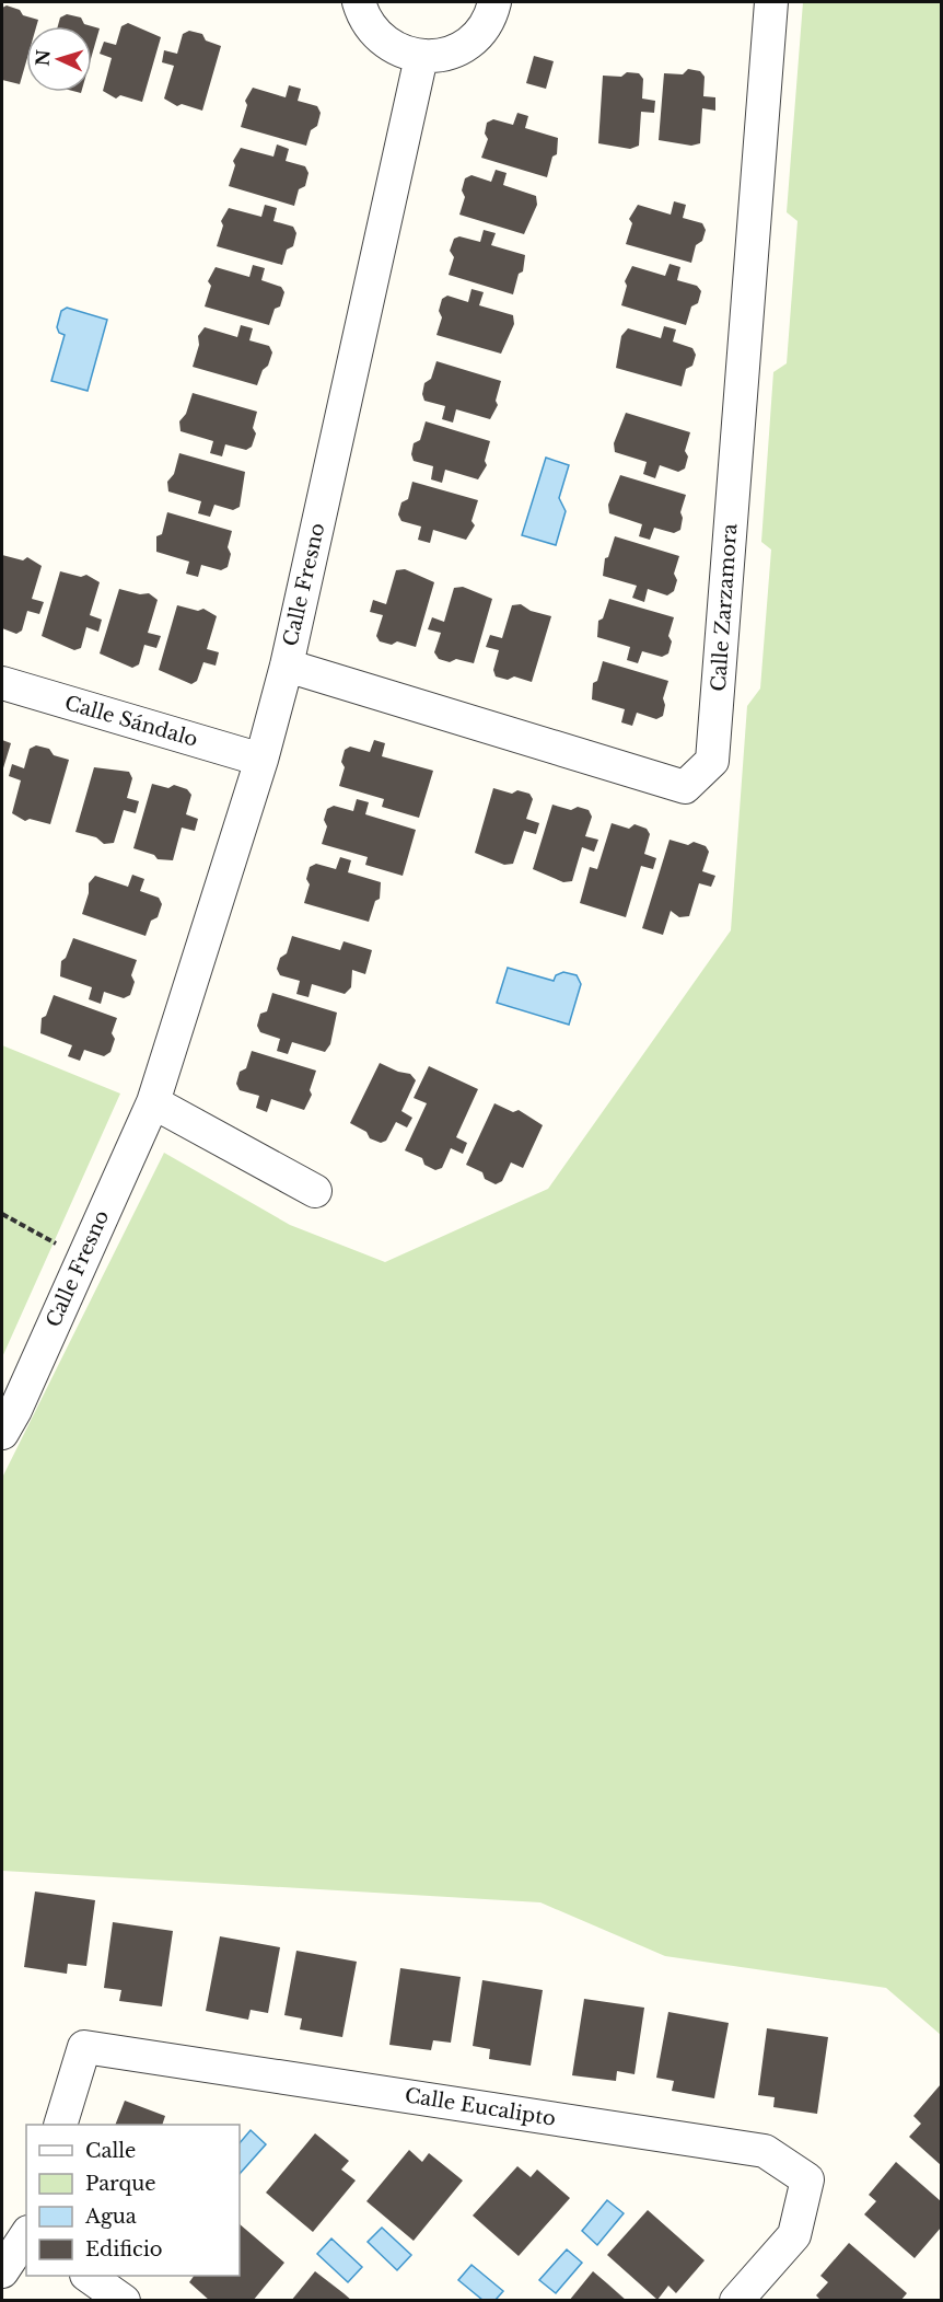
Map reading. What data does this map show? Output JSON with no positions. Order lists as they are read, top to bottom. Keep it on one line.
{"streets":{"street":["Calle Fresno","Calle Zarzamora","Calle Sándalo","Calle Eucalipto"]},"crossings":[["Calle Fresno","Calle Zarzamora"],["Calle Fresno","Calle Sándalo"]],"legend":["Calle","Parque","Agua","Edificio"],"north":"left"}
